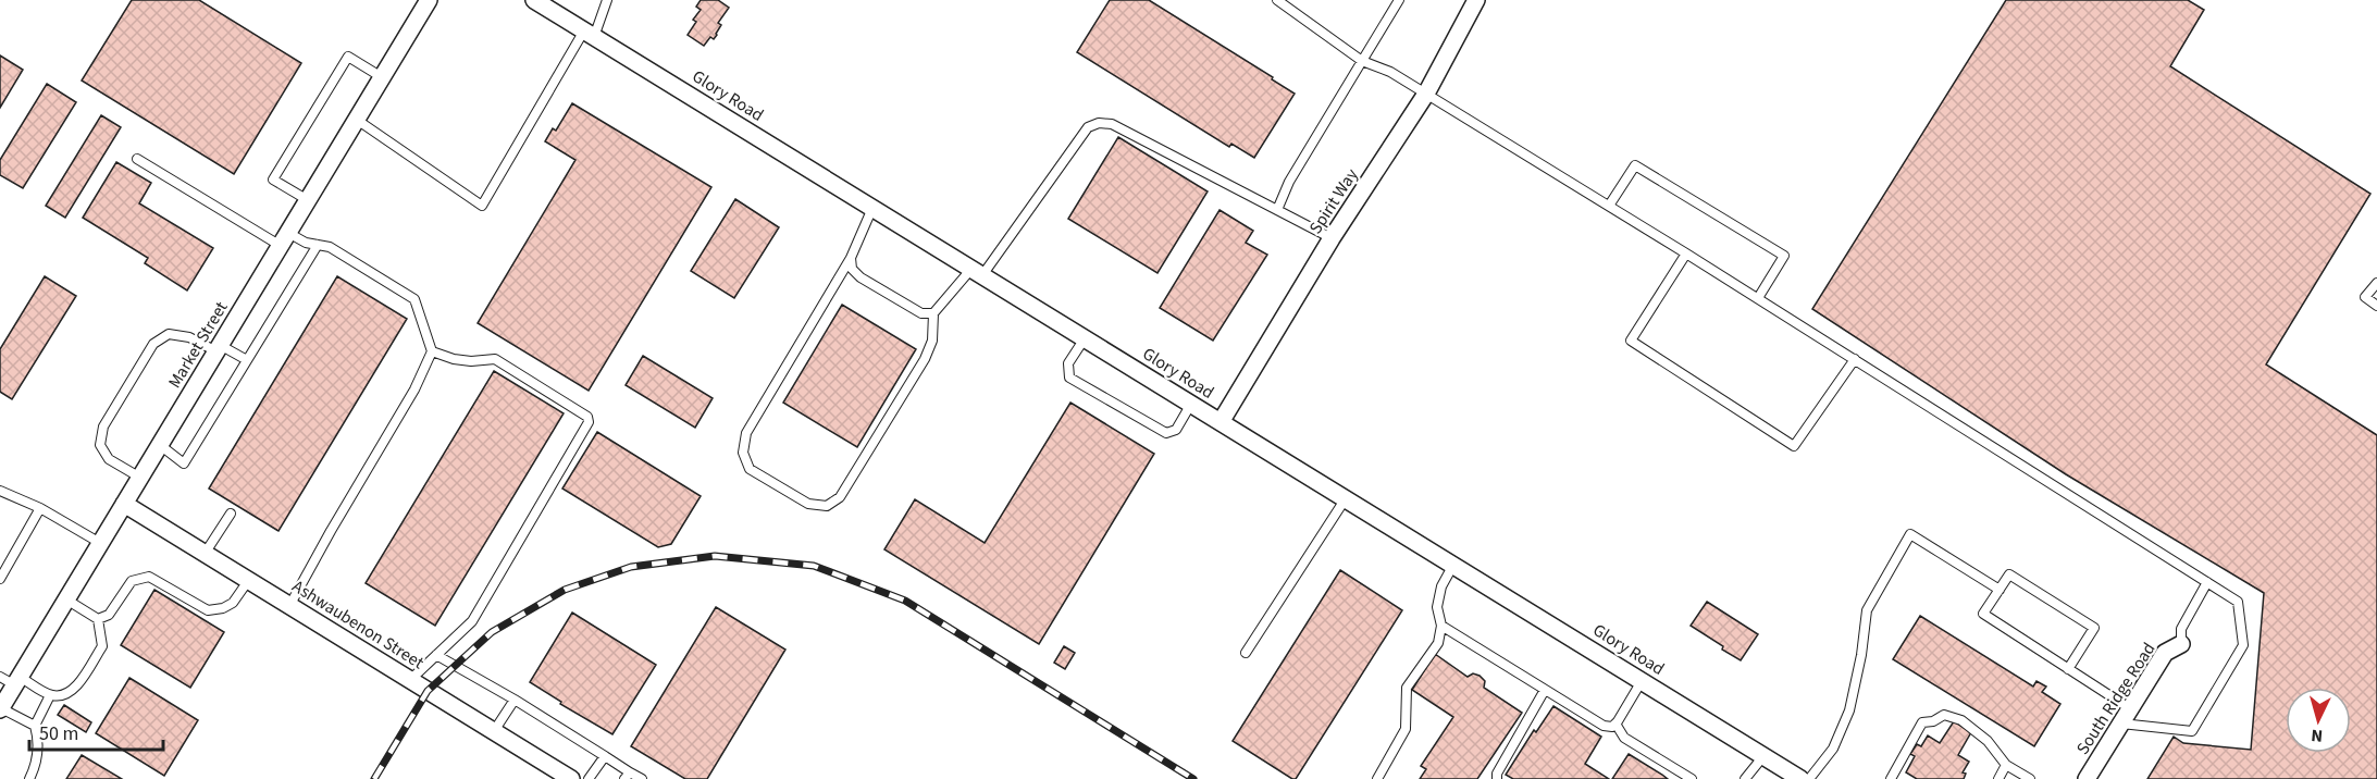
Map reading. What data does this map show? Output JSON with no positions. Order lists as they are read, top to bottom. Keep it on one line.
{"streets":{"street":["Glory Road","Spirit Way","Market Street","Ashwaubenon Street","South Ridge Road"]},"crossings":[["Glory Road","Spirit Way"],["Market Street","Ashwaubenon Street"]],"scale_bar":"50 m","north":"bottom"}
